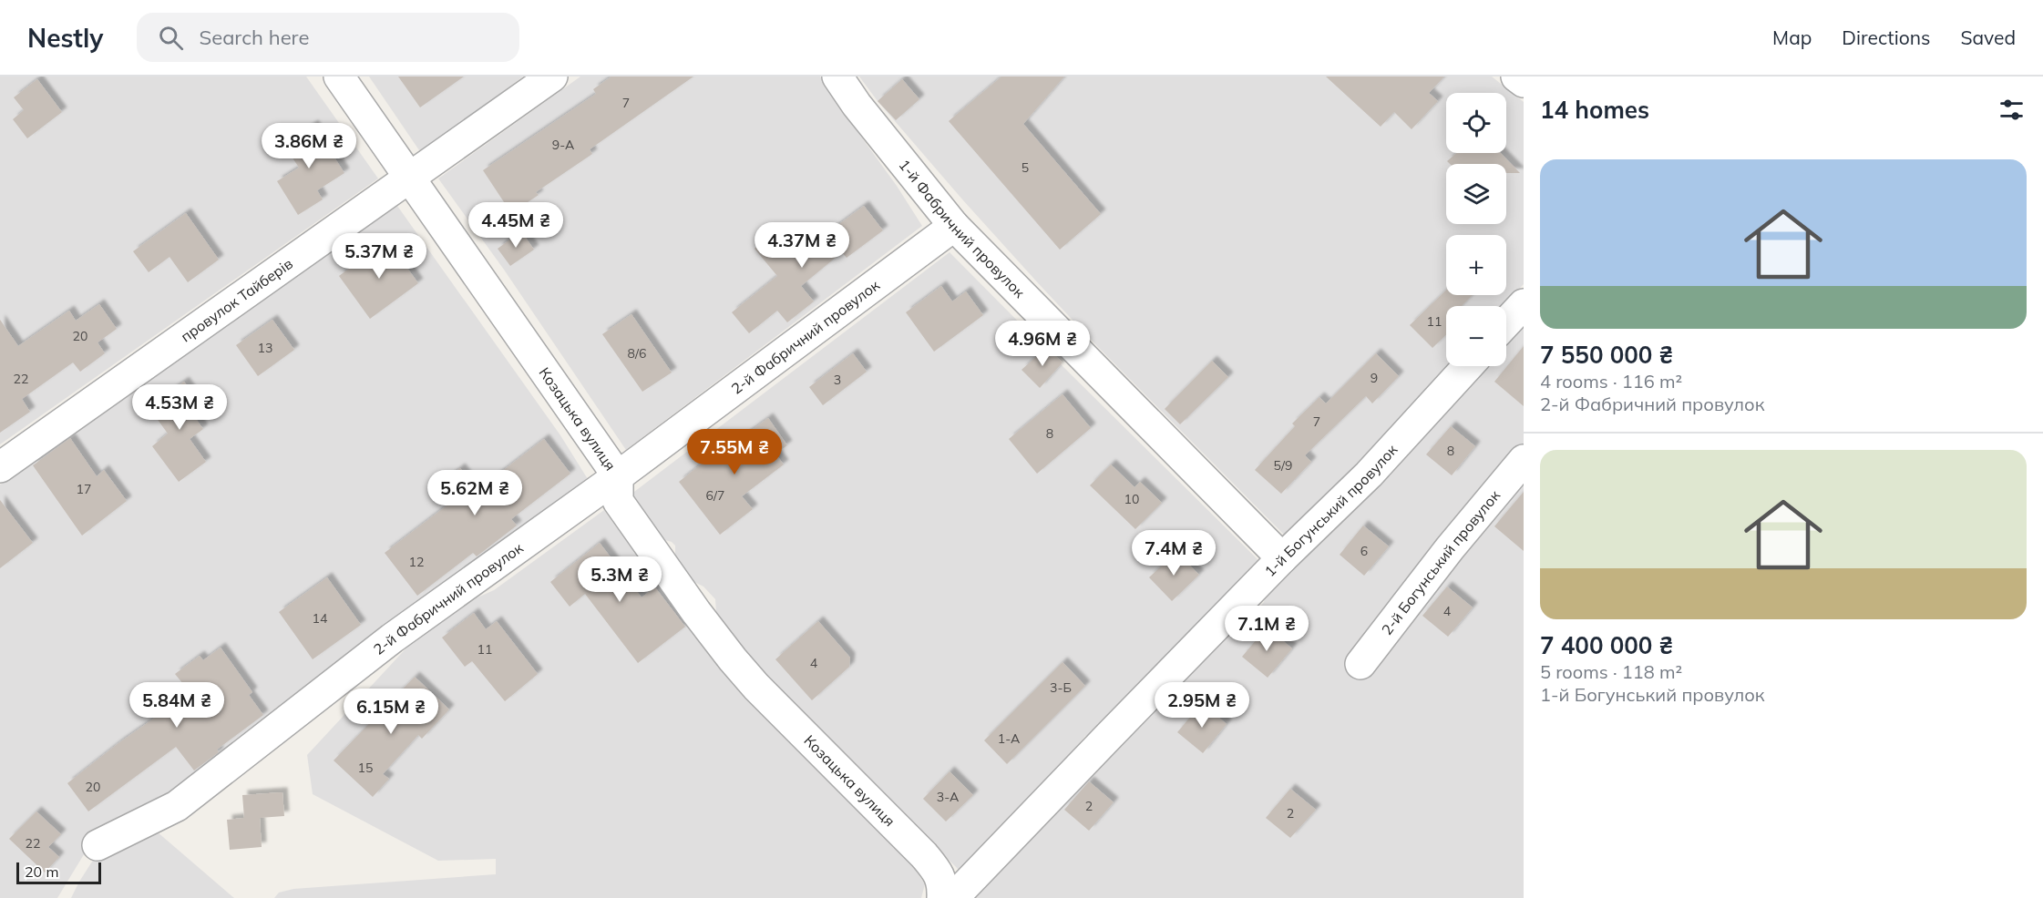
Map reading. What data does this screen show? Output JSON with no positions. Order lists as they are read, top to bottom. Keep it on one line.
{"streets":{"street":["1-й Фабричний провулок","провулок Тайберів","2-й Фабричний провулок","Козацька вулиця","1-й Богунський провулок","2-й Богунський провулок"]},"crossings":[["1-й Фабричний провулок","2-й Фабричний провулок"],["1-й Фабричний провулок","1-й Богунський провулок"],["провулок Тайберів","Козацька вулиця"],["2-й Фабричний провулок","Козацька вулиця"]],"house_numbers":["7","9-А","5","11","20","13","8/6","9","22","3","7","8","8","5/9","17","6/7","10","6","12","4","14","11","4","3-Б","1-А","15","20","3-А","2","2","22"],"scale_bar":"20 m","page":{"header":"Nestly","search":"Search here","nav":["Map","Directions","Saved"],"heading":"14 homes","map_buttons":["+","−"],"price":["3.86M ₴","4.45M ₴","4.37M ₴","5.37M ₴","4.96M ₴","4.53M ₴","7.55M ₴","5.62M ₴","7.4M ₴","5.3M ₴","7.1M ₴","5.84M ₴","2.95M ₴","6.15M ₴"],"list":[{"name":"7 550 000 ₴","note":"4 rooms · 116 m² · 2-й Фабричний провулок"},{"name":"7 400 000 ₴","note":"5 rooms · 118 m² · 1-й Богунський провулок"}],"scale":"20 m"}}
